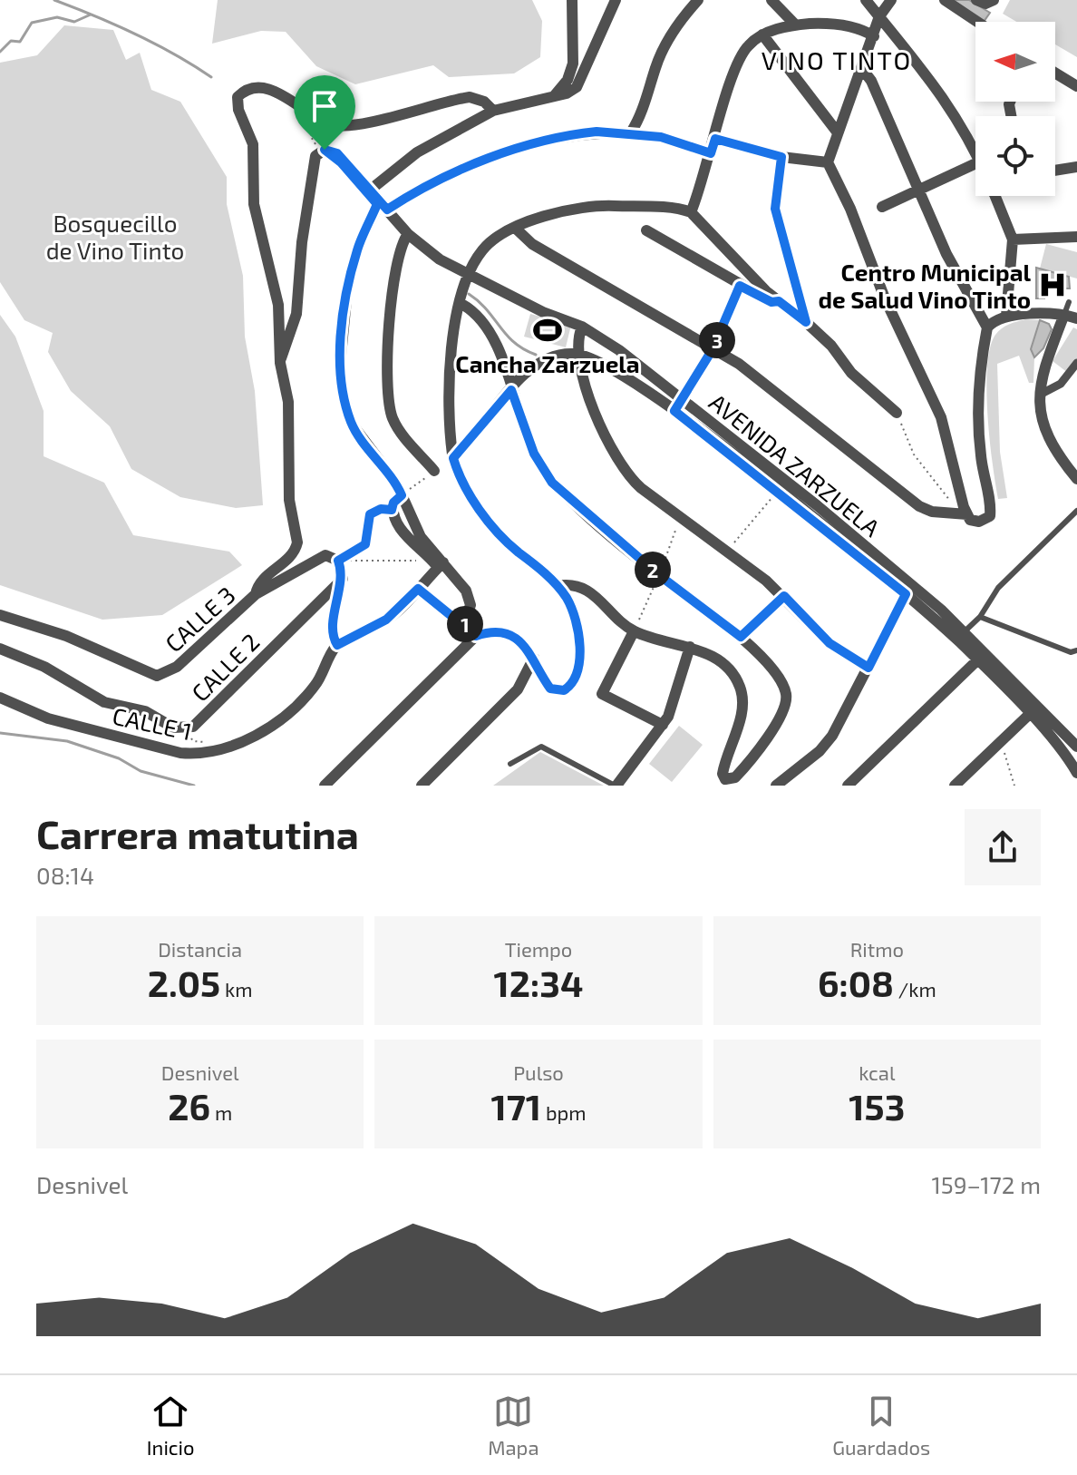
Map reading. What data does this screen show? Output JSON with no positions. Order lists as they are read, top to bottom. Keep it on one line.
{"streets":{"street":["AVENIDA ZARZUELA","CALLE 3","CALLE 2","CALLE 1"]},"districts":["VINO TINTO"],"parks":["Bosquecillo de Vino Tinto"],"places":{"hospital":["Centro Municipal de Salud Vino Tinto"],"sports":["Cancha Zarzuela"]},"north":"left","page":{"pins":["3","2","1"],"heading":["Carrera matutina","08:14"],"stats":[["Distancia","2.05 km"],["Tiempo","12:34"],["Ritmo","6:08 /km"],["Desnivel","26 m"],["Pulso","171 bpm"],["kcal","153"]],"chart":["Desnivel","159–172 m"],"tabs":["Inicio","Mapa","Guardados"]}}
